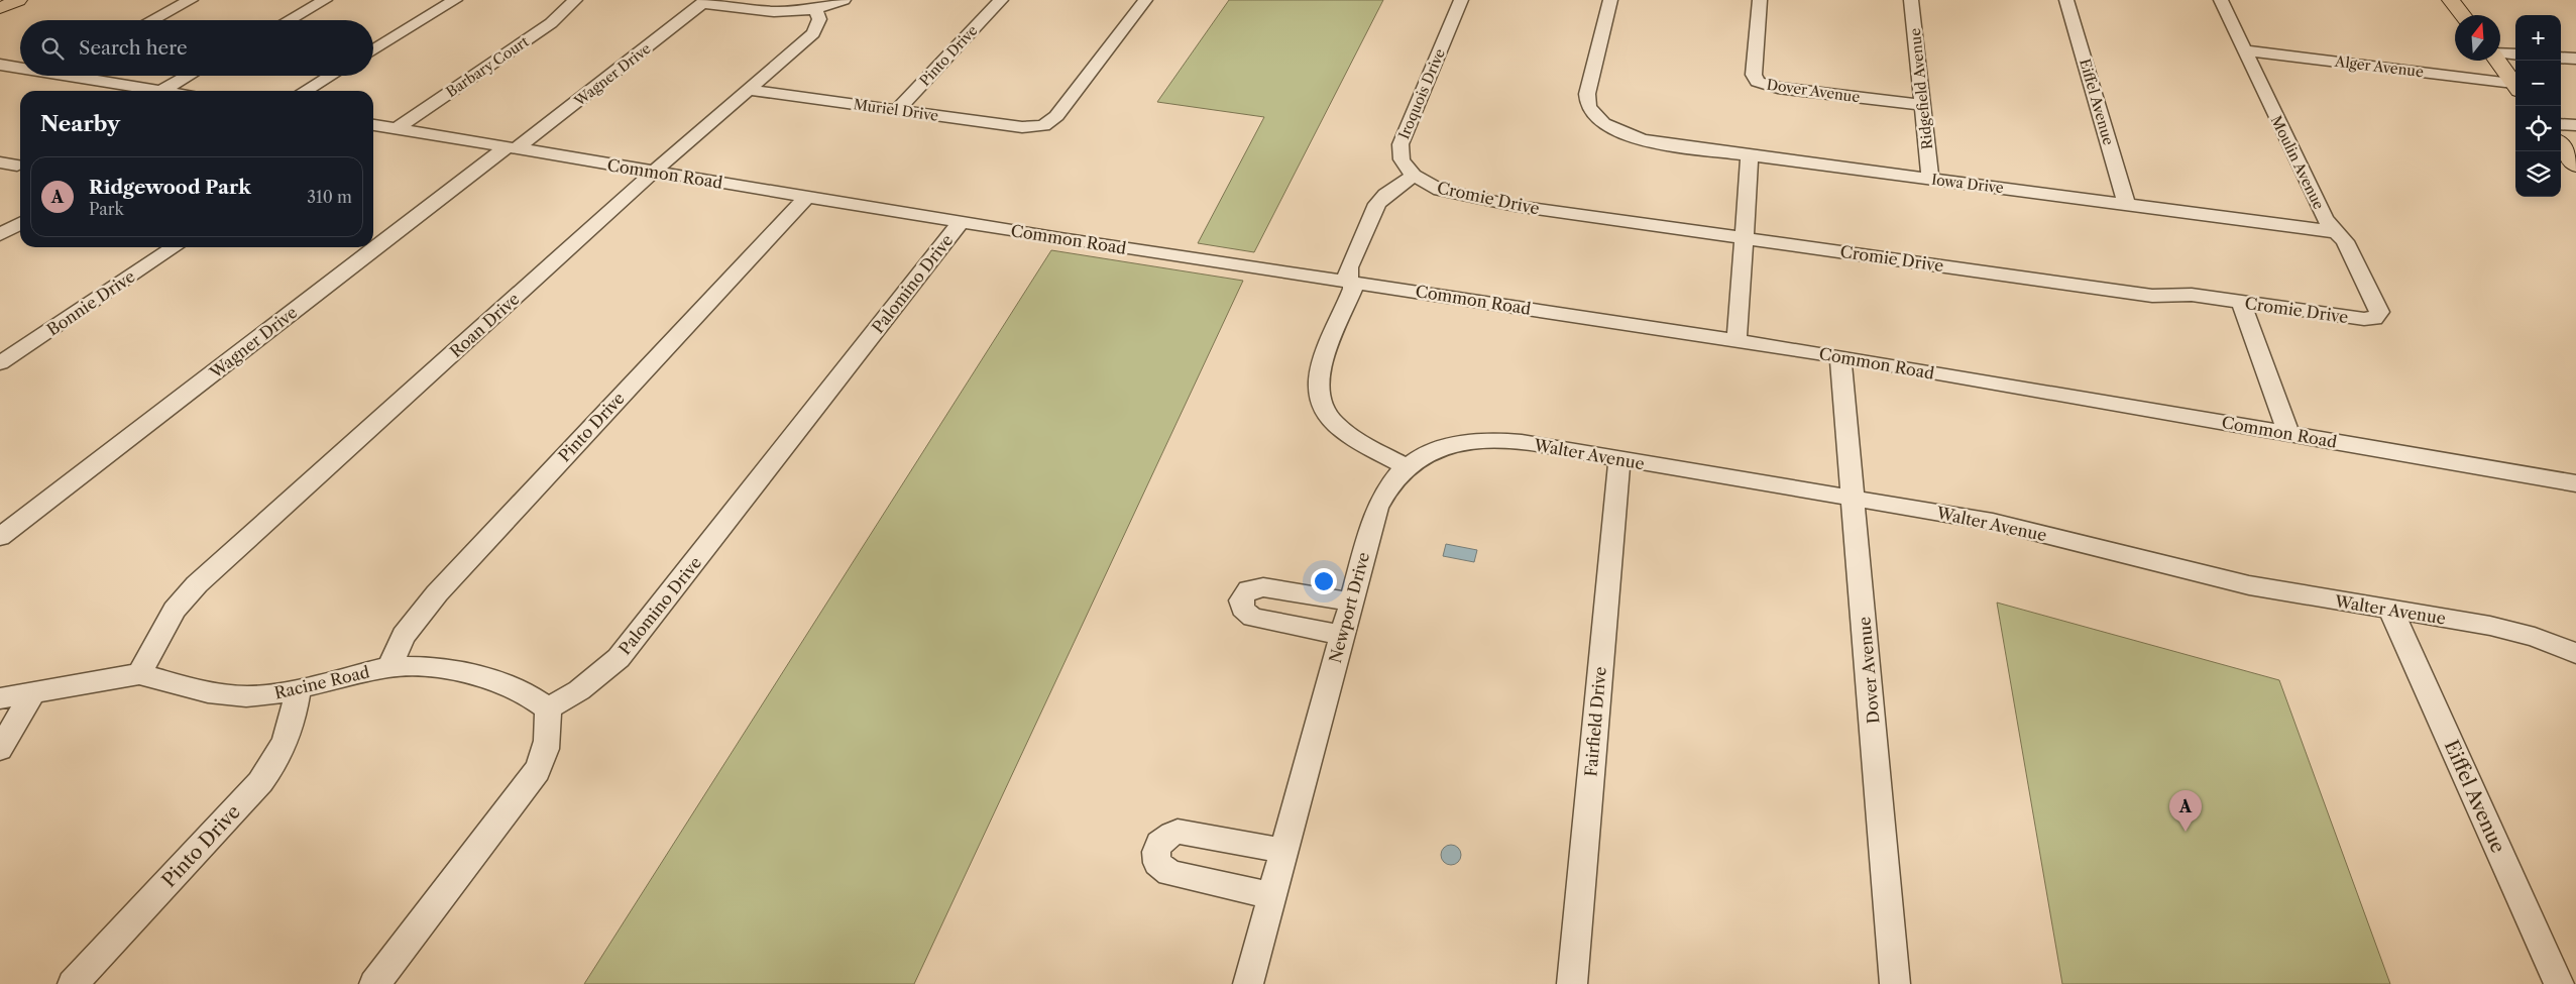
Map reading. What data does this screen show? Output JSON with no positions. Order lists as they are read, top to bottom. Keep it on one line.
{"streets":{"street":["Pinto Drive","Barbary Court","Alger Avenue","Wagner Drive","Ridgefield Avenue","Dover Avenue","Iroquois Drive","Eiffel Avenue","Muriel Drive","Moulin Avenue","Common Road","Iowa Drive","Cromie Drive","Palomino Drive","Bonnie Drive","Roan Drive","Walter Avenue","Newport Drive","Racine Road","Fairfield Drive"]},"crossings":[["Pinto Drive","Muriel Drive"],["Pinto Drive","Common Road"],["Pinto Drive","Racine Road"],["Barbary Court","Common Road"],["Alger Avenue","Moulin Avenue"],["Wagner Drive","Common Road"],["Ridgefield Avenue","Dover Avenue"],["Ridgefield Avenue","Iowa Drive"],["Dover Avenue","Common Road"],["Dover Avenue","Walter Avenue"],["Iroquois Drive","Cromie Drive"],["Eiffel Avenue","Iowa Drive"],["Eiffel Avenue","Walter Avenue"],["Muriel Drive","Roan Drive"],["Moulin Avenue","Iowa Drive"],["Moulin Avenue","Cromie Drive"],["Common Road","Palomino Drive"],["Common Road","Roan Drive"],["Palomino Drive","Racine Road"],["Roan Drive","Racine Road"],["Walter Avenue","Newport Drive"],["Walter Avenue","Fairfield Drive"]],"north":"top","page":{"map_buttons":["+","−"],"search":"Search here","heading":"Nearby","list":[{"mark":"A","name":"Ridgewood Park","note":"Park","value":"310 m"}],"pins":"A"}}
